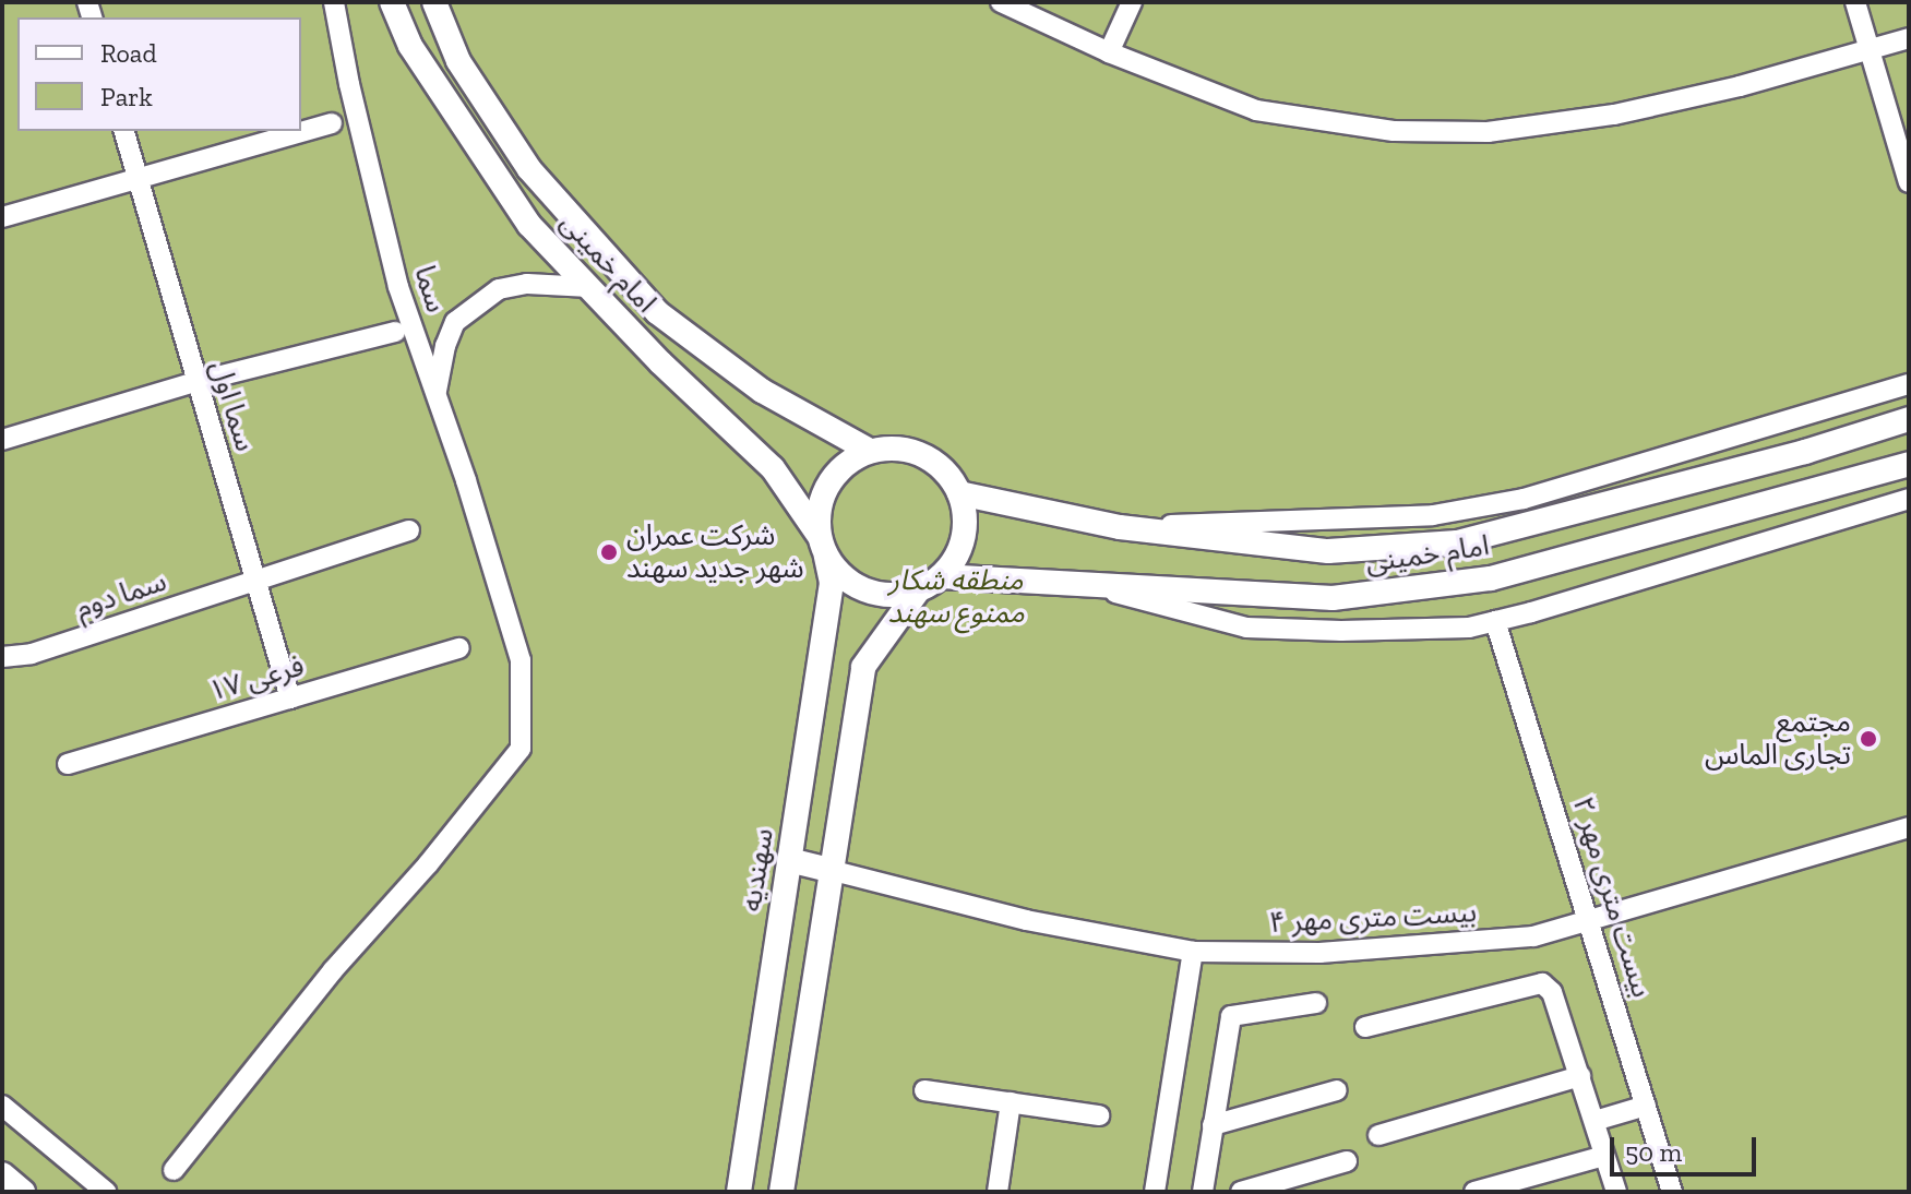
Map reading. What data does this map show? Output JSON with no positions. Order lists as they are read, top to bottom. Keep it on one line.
{"streets":{"main road":["امام خمینی","سهندیه"],"street":["سما","سما اول","سما دوم","فرعی ۱۷","بیست متری مهر ۲","بیست متری مهر ۴"]},"crossings":[["امام خمینی","سهندیه"],["سما اول","سما دوم"],["سما اول","فرعی ۱۷"],["بیست متری مهر ۲","بیست متری مهر ۴"]],"parks":["منطقه شکار ممنوع سهند"],"places":["شرکت عمران شهر جدید سهند","مجتمع تجاری الماس"],"legend":["Road","Park"],"scale_bar":"50 m"}
